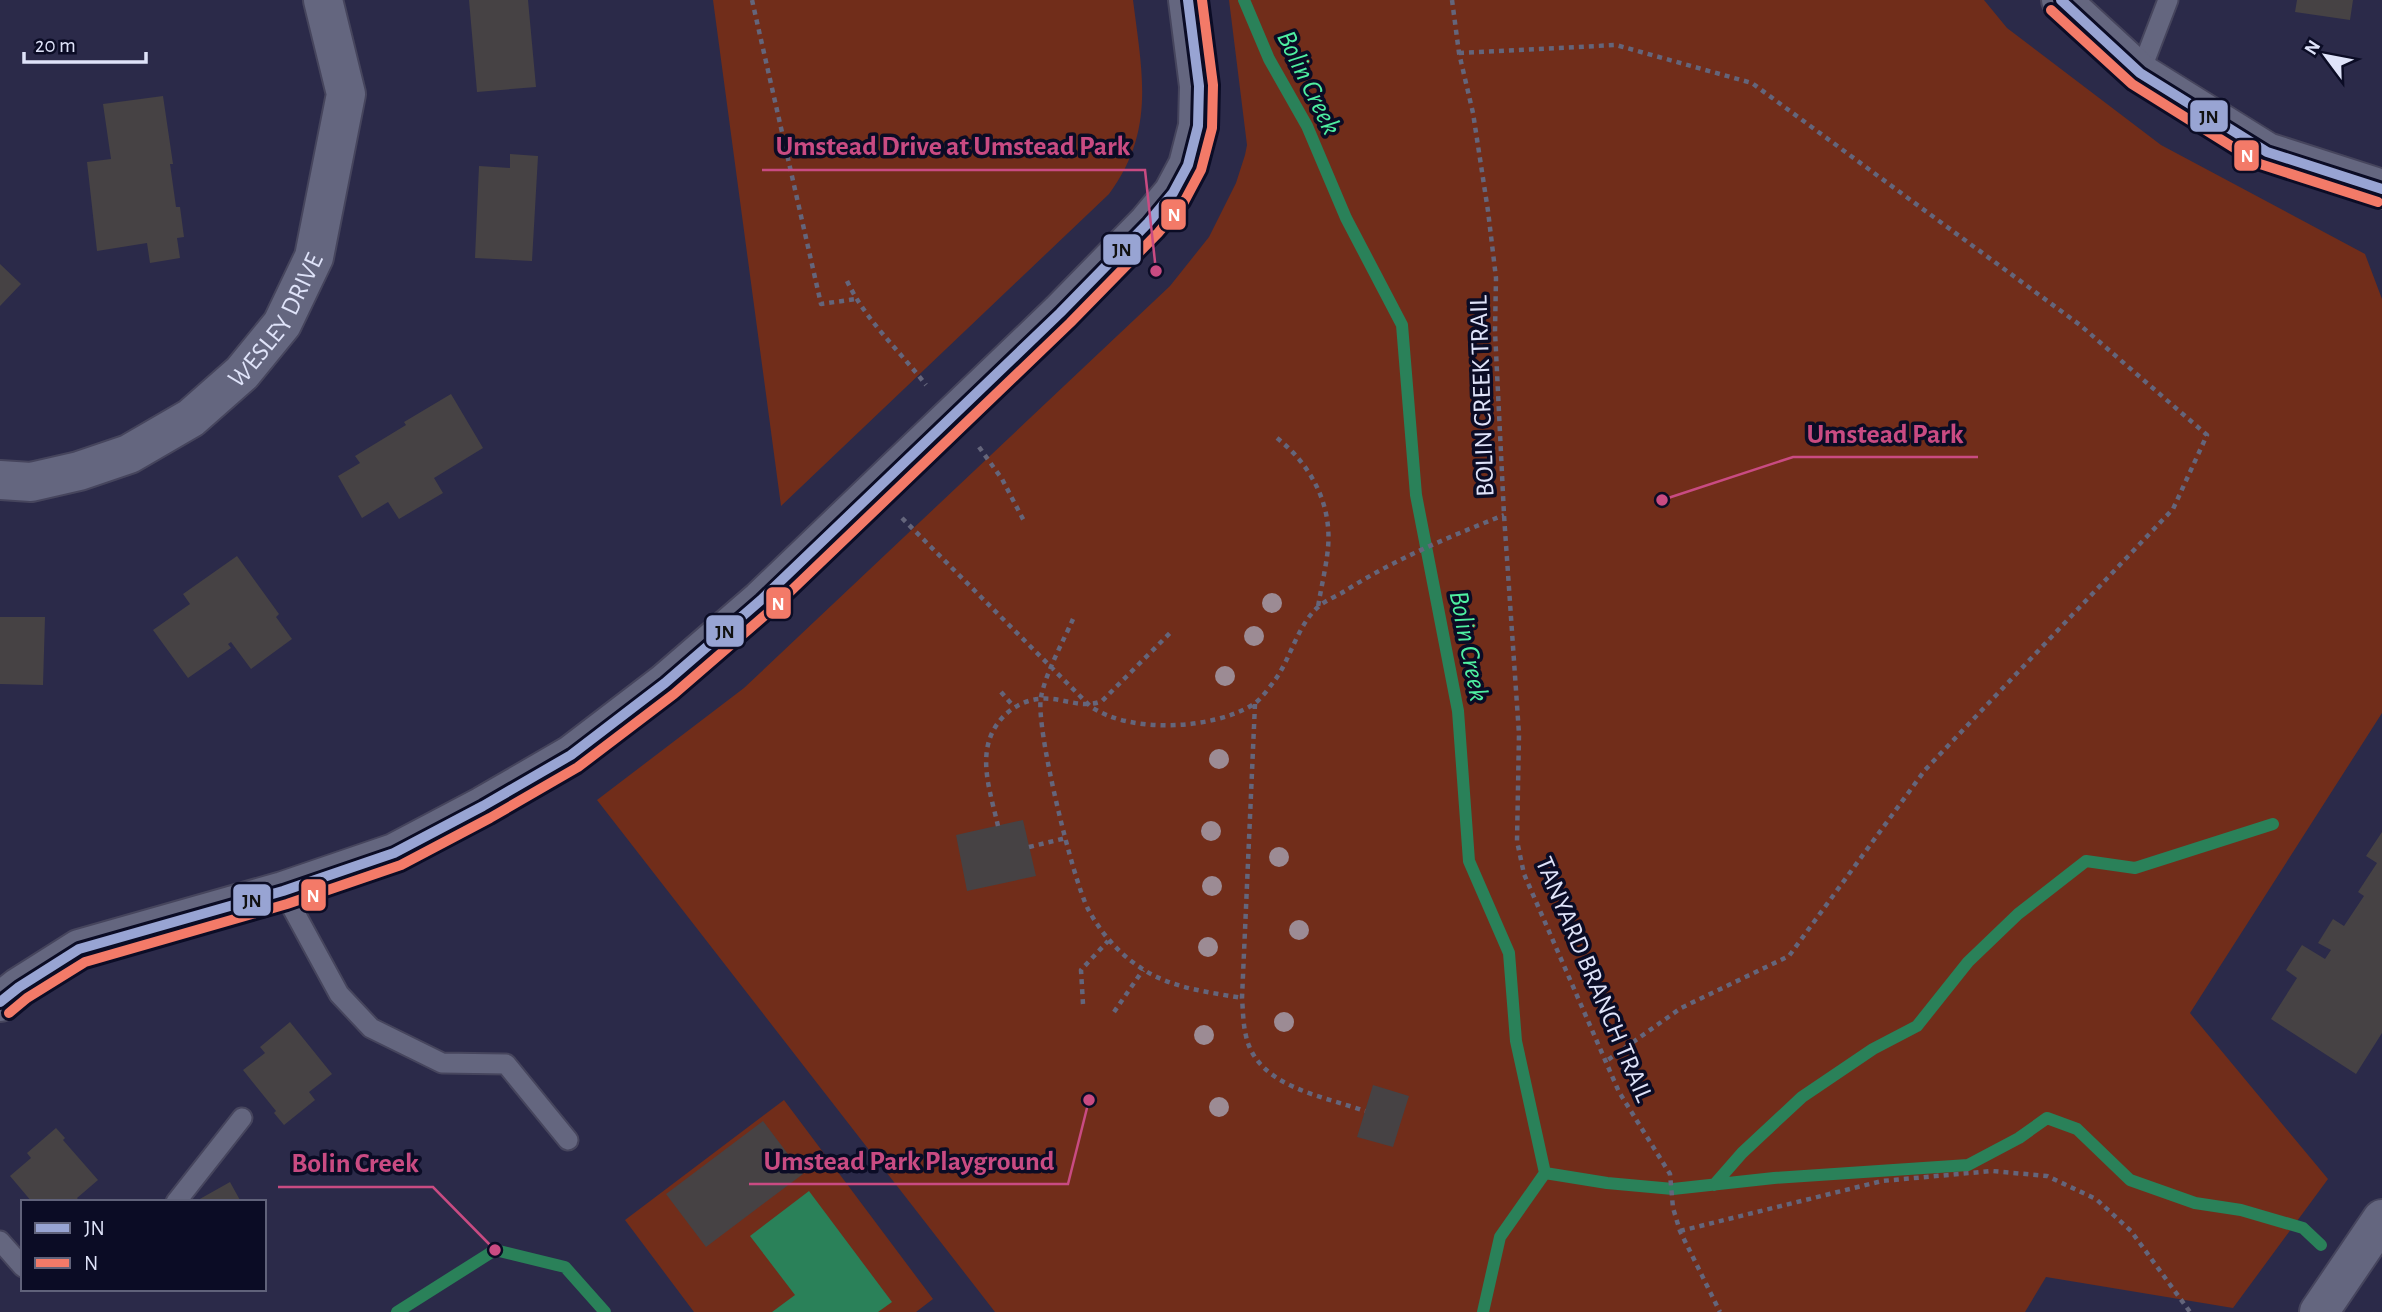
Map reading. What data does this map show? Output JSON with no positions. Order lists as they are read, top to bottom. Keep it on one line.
{"streets":{"street":["WESLEY DRIVE"],"path":["BOLIN CREEK TRAIL","TANYARD BRANCH TRAIL"]},"crossings":[["BOLIN CREEK TRAIL","TANYARD BRANCH TRAIL"]],"water":["Bolin Creek"],"places":["Umstead Drive at Umstead Park","Umstead Park","Umstead Park Playground","Bolin Creek"],"lines":["transit line JN","transit line N"],"legend":["JN","N"],"scale_bar":"20 m","north":"top left"}
